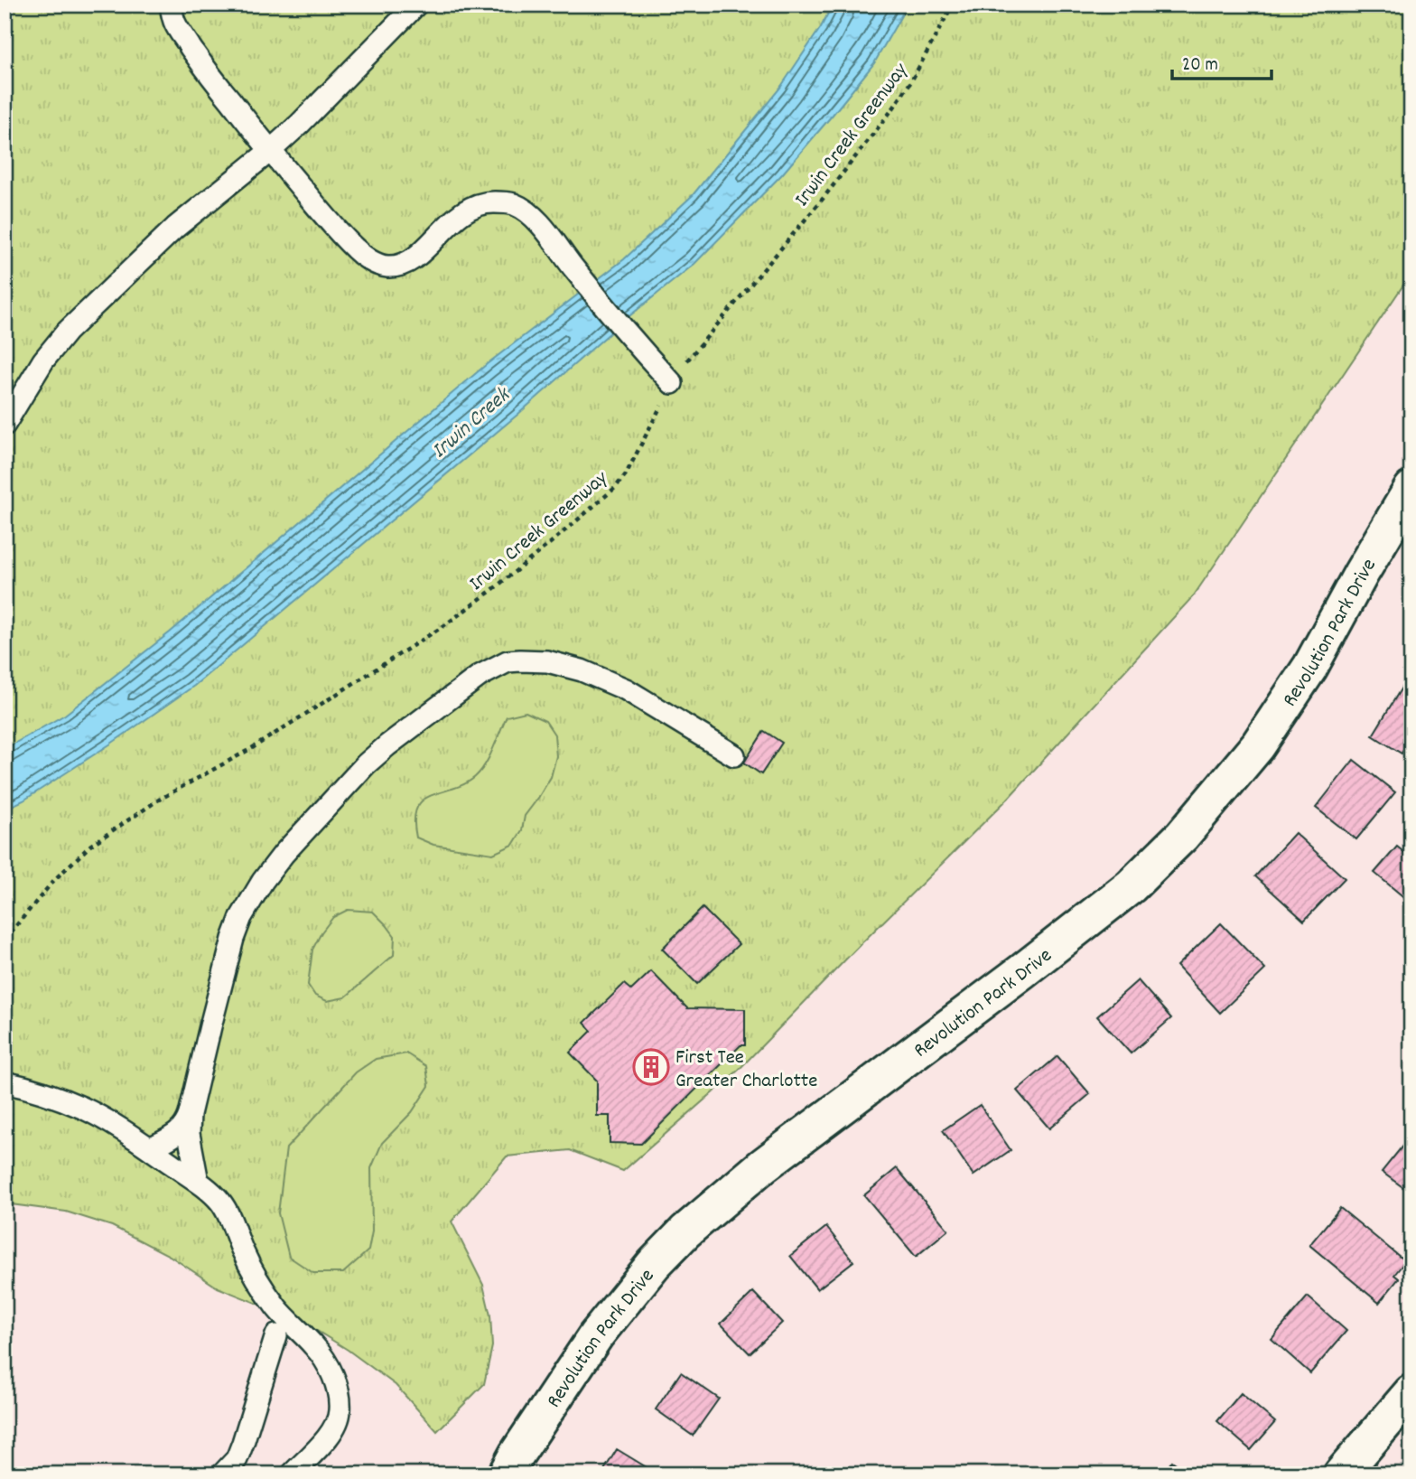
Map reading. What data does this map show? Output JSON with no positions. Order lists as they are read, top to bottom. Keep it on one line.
{"streets":{"street":["Revolution Park Drive"],"path":["Irwin Creek Greenway"]},"water":["Irwin Creek"],"places":{"building":["First Tee Greater Charlotte"]},"scale_bar":"20 m"}
